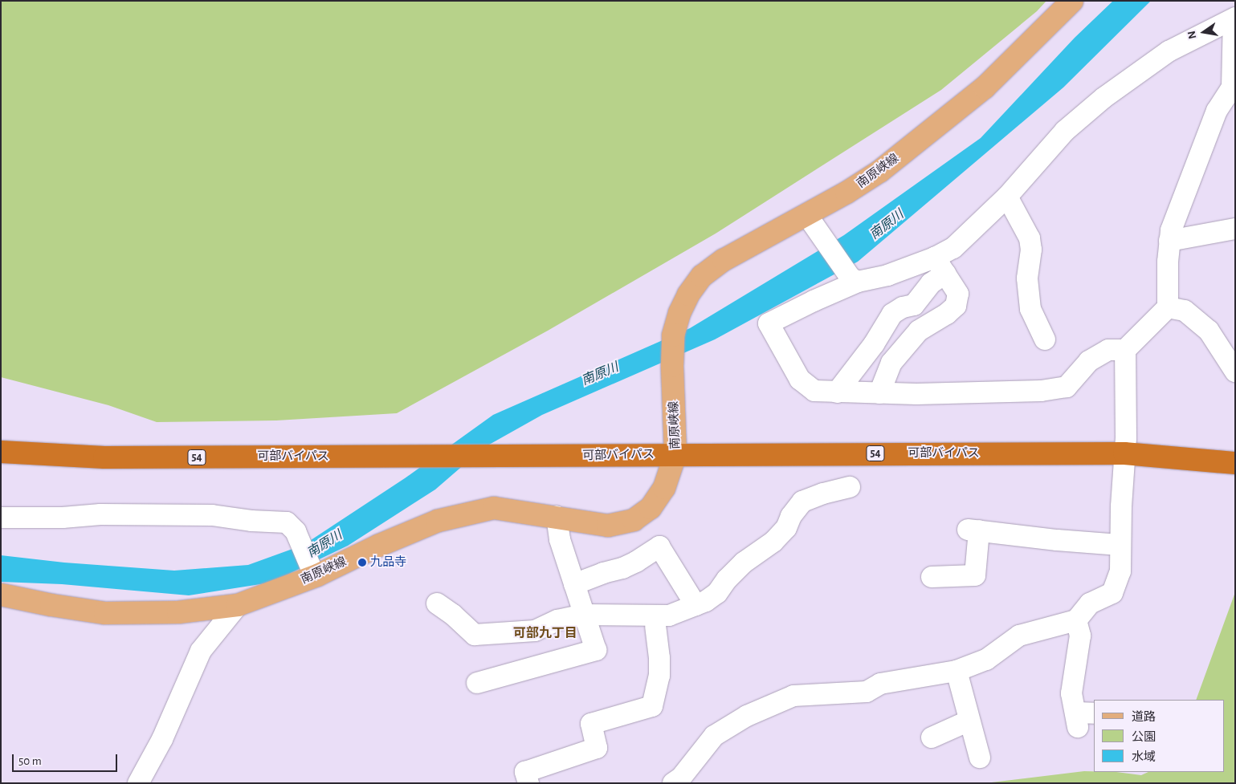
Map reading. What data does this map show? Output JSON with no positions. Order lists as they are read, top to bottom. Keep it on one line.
{"streets":{"highway":["54","可部バイパス"],"main road":["南原峡線"]},"crossings":[["南原峡線","可部バイパス"]],"districts":["可部九丁目"],"water":["南原川"],"places":["九品寺"],"legend":["道路","公園","水域"],"scale_bar":"50 m","north":"left"}
